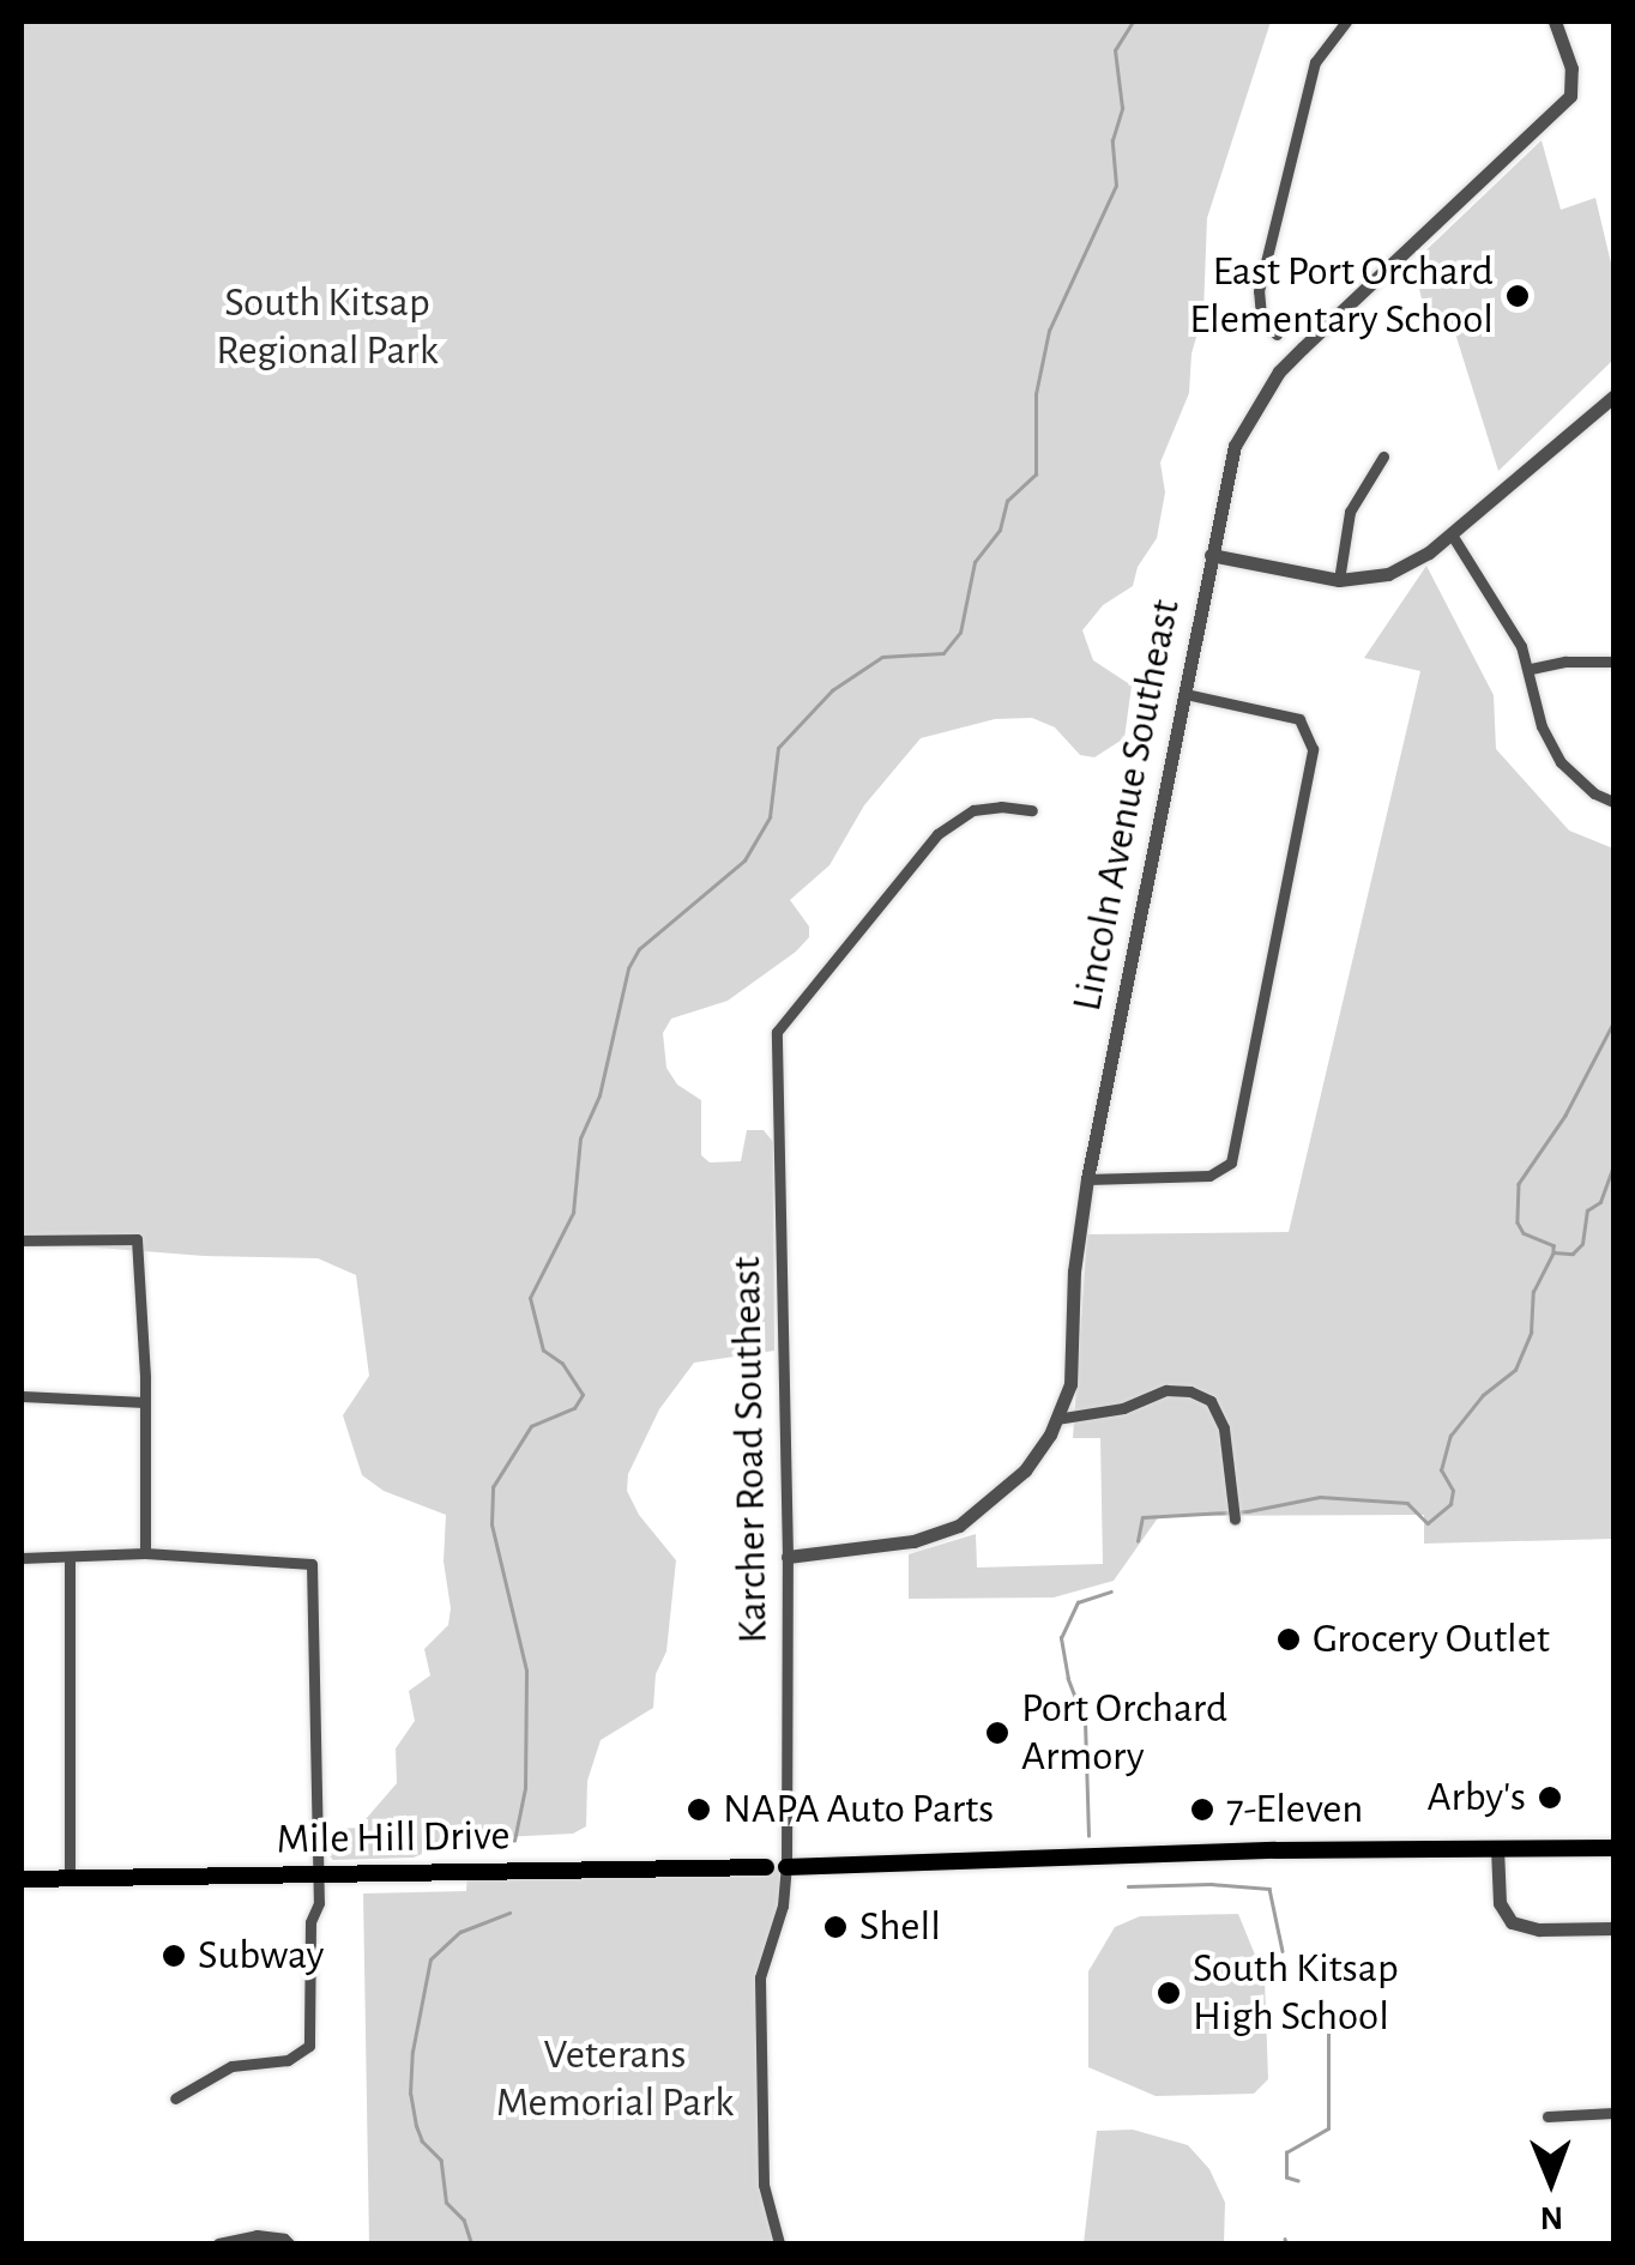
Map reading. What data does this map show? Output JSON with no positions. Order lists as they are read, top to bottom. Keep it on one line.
{"streets":{"main road":["Mile Hill Drive"],"street":["Lincoln Avenue Southeast","Karcher Road Southeast"]},"crossings":[["Lincoln Avenue Southeast","Karcher Road Southeast"]],"parks":["South Kitsap Regional Park","Veterans Memorial Park"],"places":["East Port Orchard Elementary School","Grocery Outlet","Port Orchard Armory","Arby's","NAPA Auto Parts","7-Eleven","Shell","Subway","South Kitsap High School"],"north":"bottom"}
